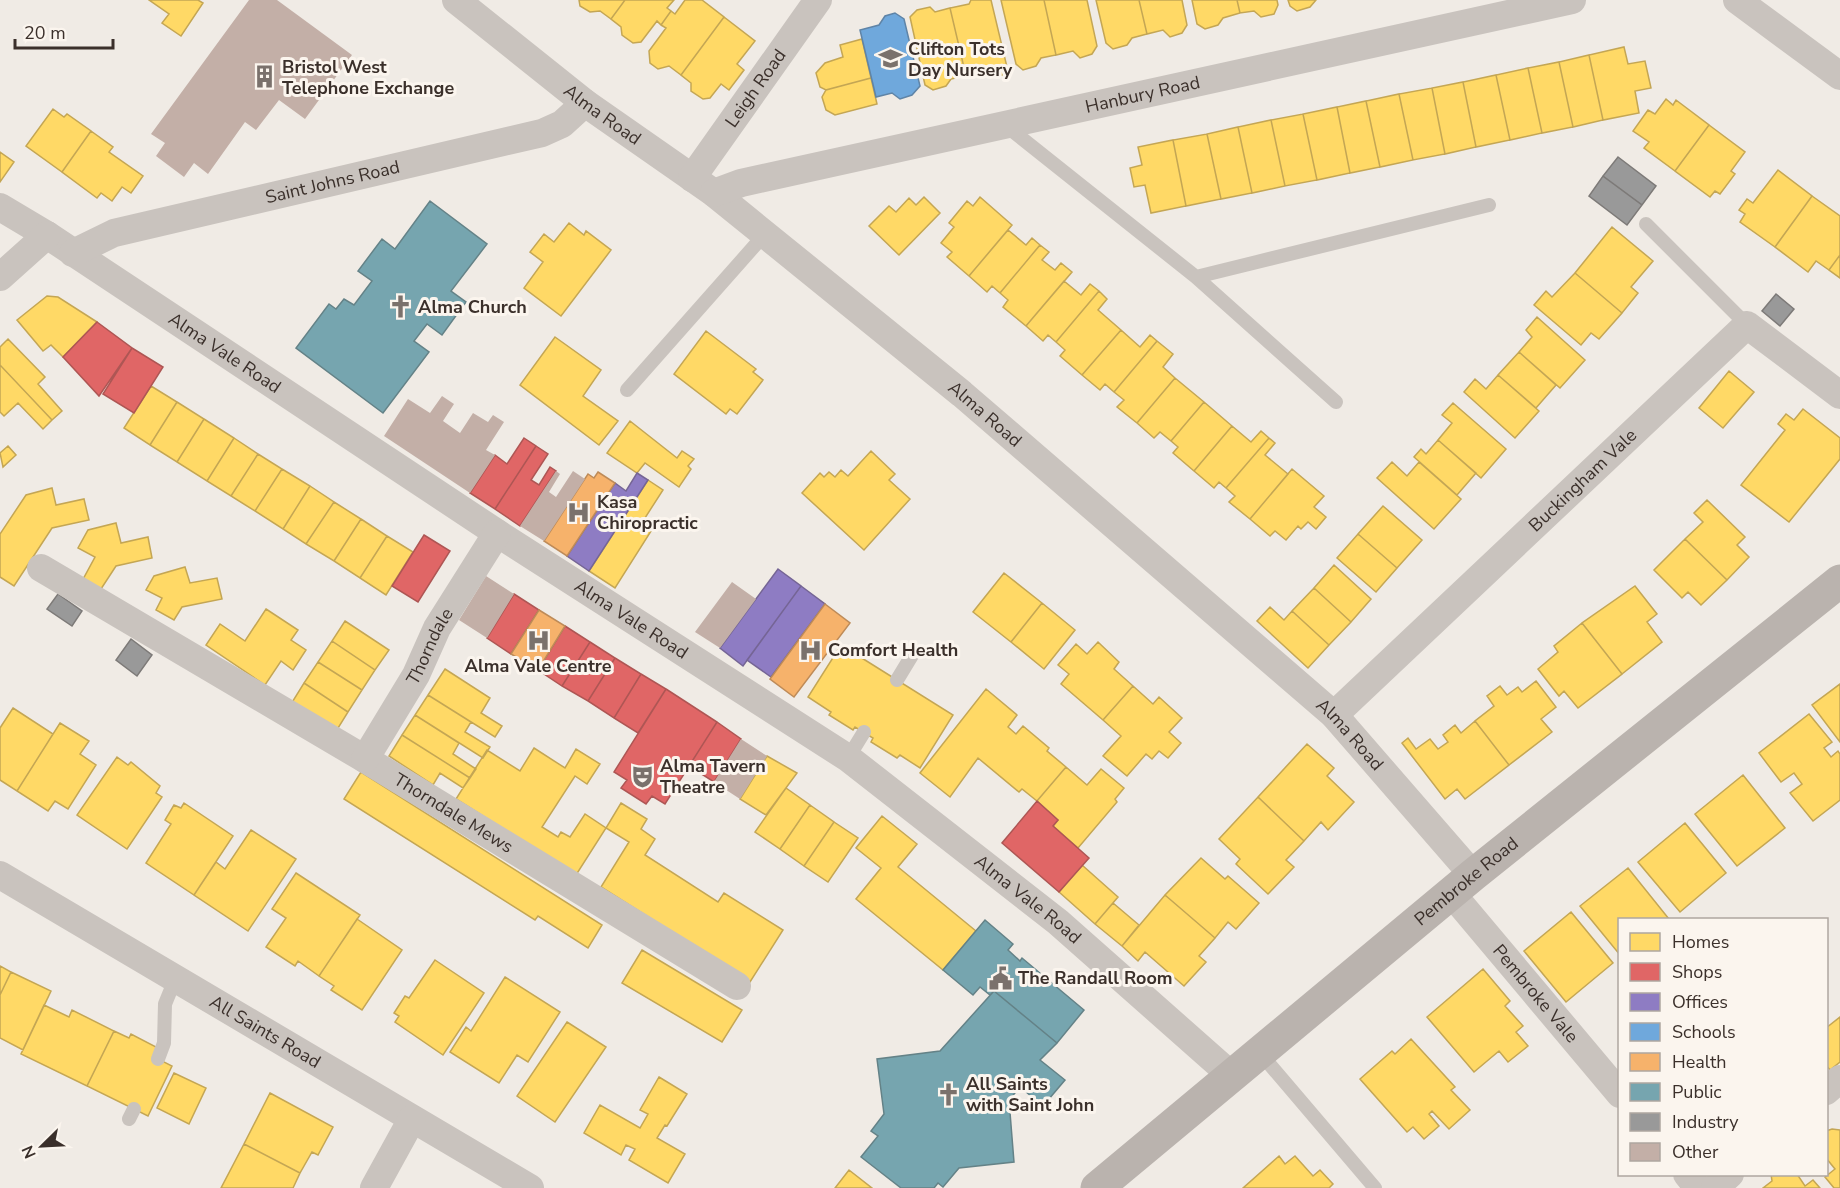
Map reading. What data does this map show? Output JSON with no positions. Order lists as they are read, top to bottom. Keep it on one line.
{"streets":{"main road":["Pembroke Road"],"street":["Leigh Road","Hanbury Road","Alma Road","Saint Johns Road","Alma Vale Road","Buckingham Vale","Thorndale","Thorndale Mews","Pembroke Vale","All Saints Road"]},"crossings":[["Leigh Road","Hanbury Road"],["Leigh Road","Alma Road"],["Hanbury Road","Alma Road"],["Alma Road","Saint Johns Road"],["Alma Road","Buckingham Vale"],["Alma Road","Pembroke Road"],["Alma Road","Pembroke Vale"],["Saint Johns Road","Alma Vale Road"],["Alma Vale Road","Thorndale"],["Alma Vale Road","Pembroke Road"],["Thorndale","Thorndale Mews"],["Pembroke Road","Pembroke Vale"]],"places":{"school or university":["Clifton Tots Day Nursery"],"building":["Bristol West Telephone Exchange"],"church":["Alma Church","All Saints with Saint John"],"hospital":["Kasa Chiropractic","Alma Vale Centre","Comfort Health"],"theatre":["Alma Tavern Theatre"],"public building":["The Randall Room"]},"legend":["Homes","Shops","Offices","Schools","Health","Public","Industry","Other"],"scale_bar":"20 m","north":"bottom left"}
